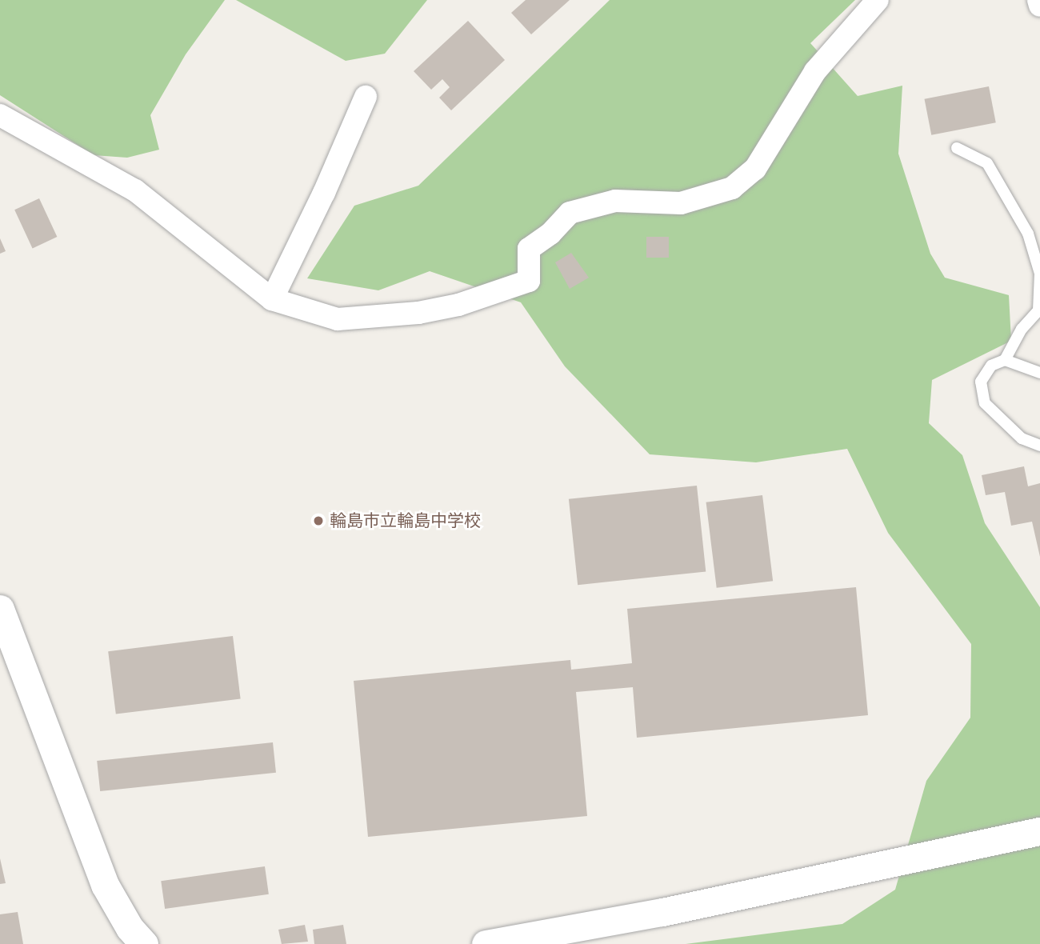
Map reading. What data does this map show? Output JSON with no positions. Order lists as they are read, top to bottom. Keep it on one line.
{"places":["輪島市立輪島中学校"]}
